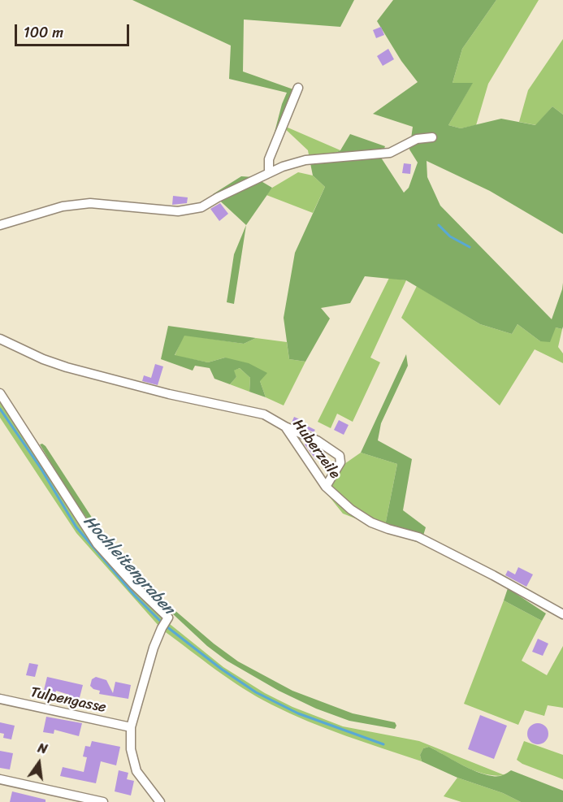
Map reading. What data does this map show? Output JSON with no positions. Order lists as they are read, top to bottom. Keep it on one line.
{"streets":{"street":["Huberzeile","Tulpengasse"]},"water":["Hochleitengraben"],"scale_bar":"100 m","north":"top"}
